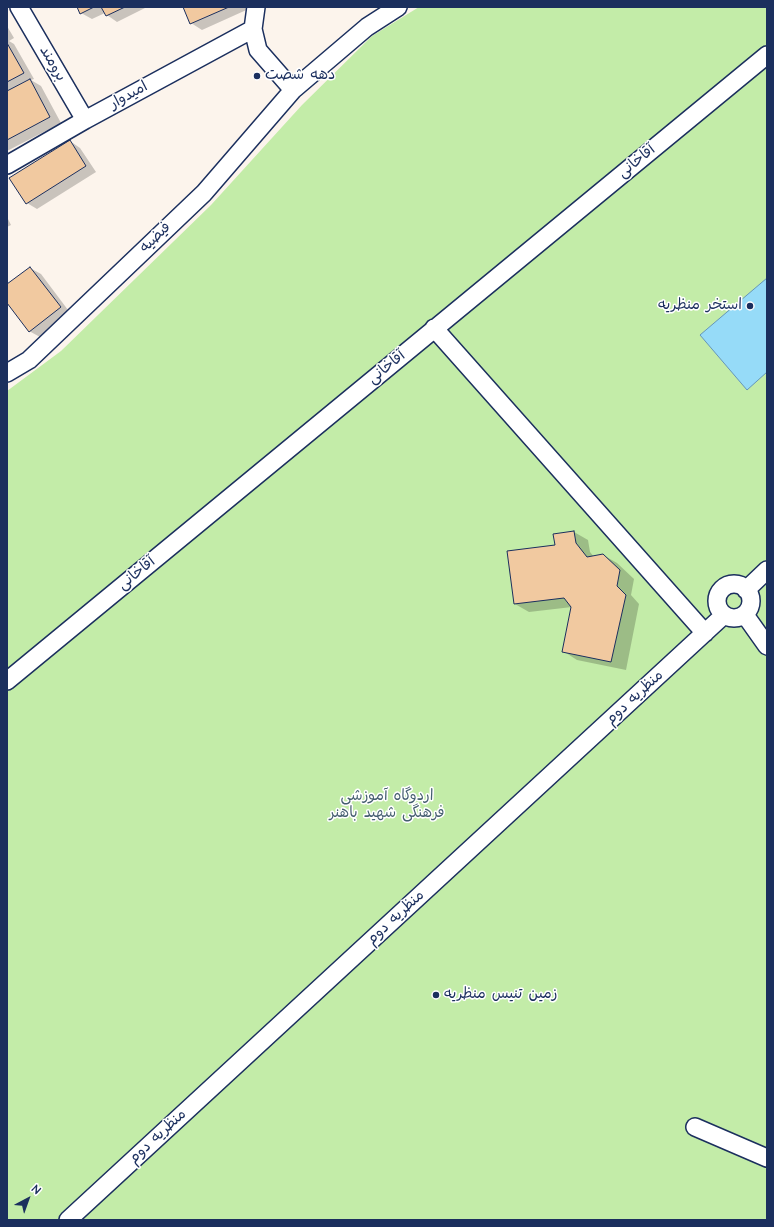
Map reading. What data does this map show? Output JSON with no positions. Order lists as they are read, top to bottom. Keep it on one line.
{"streets":{"street":["برومند","امیدوار","آقاخانی","فیضیه","منظریه دوم"]},"crossings":[["برومند","امیدوار"]],"parks":["اردوگاه آموزشی فرهنگی شهید باهنر"],"places":["دهه شصت","استخر منظریه","زمین تنیس منظریه"],"north":"top right"}
